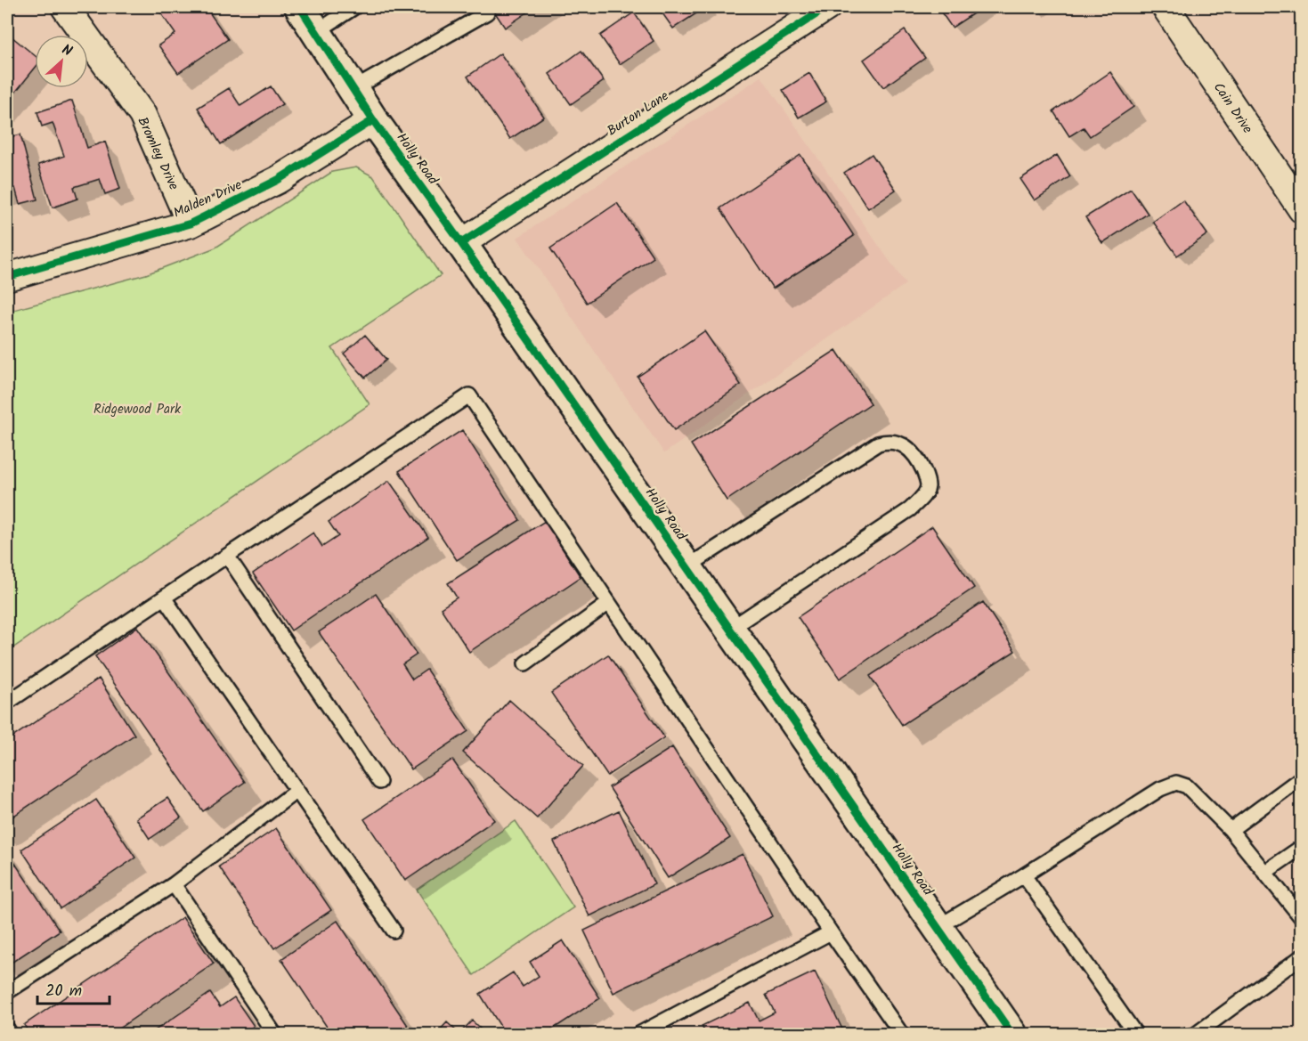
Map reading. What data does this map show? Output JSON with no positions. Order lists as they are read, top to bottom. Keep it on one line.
{"streets":{"main road":["Holly Road"],"street":["Cain Drive","Burton Lane","Bromley Drive","Malden Drive"]},"crossings":[["Burton Lane","Holly Road"],["Bromley Drive","Malden Drive"],["Holly Road","Malden Drive"]],"parks":["Ridgewood Park"],"scale_bar":"20 m","north":"top right"}
